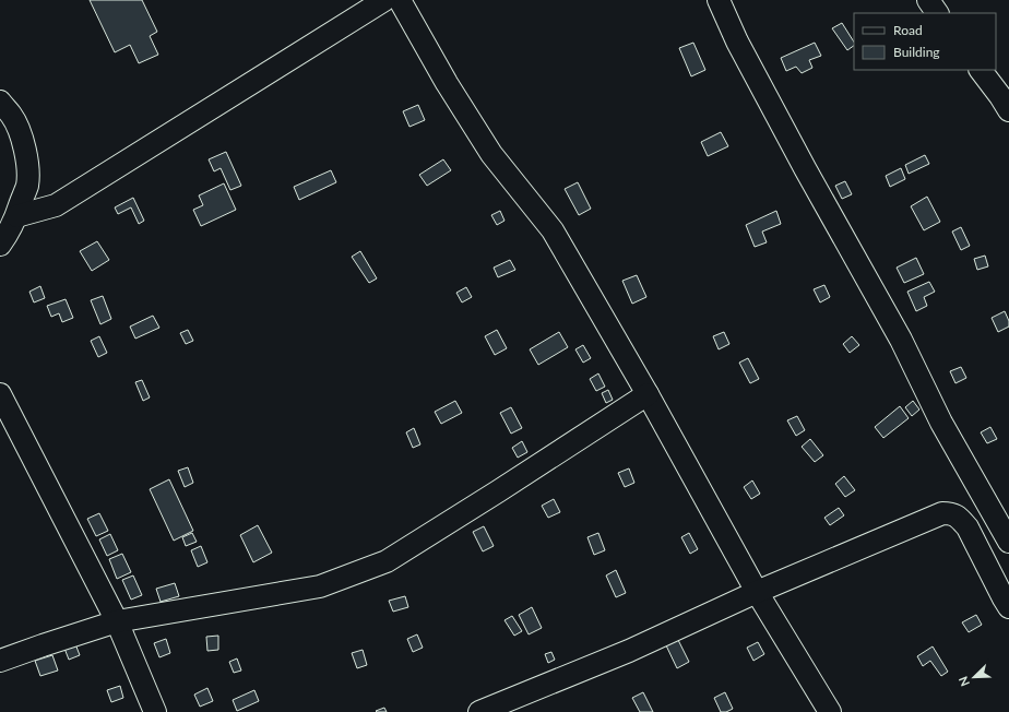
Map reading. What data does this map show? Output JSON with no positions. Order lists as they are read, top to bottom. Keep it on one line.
{"legend":["Road","Building"],"north":"bottom left"}
